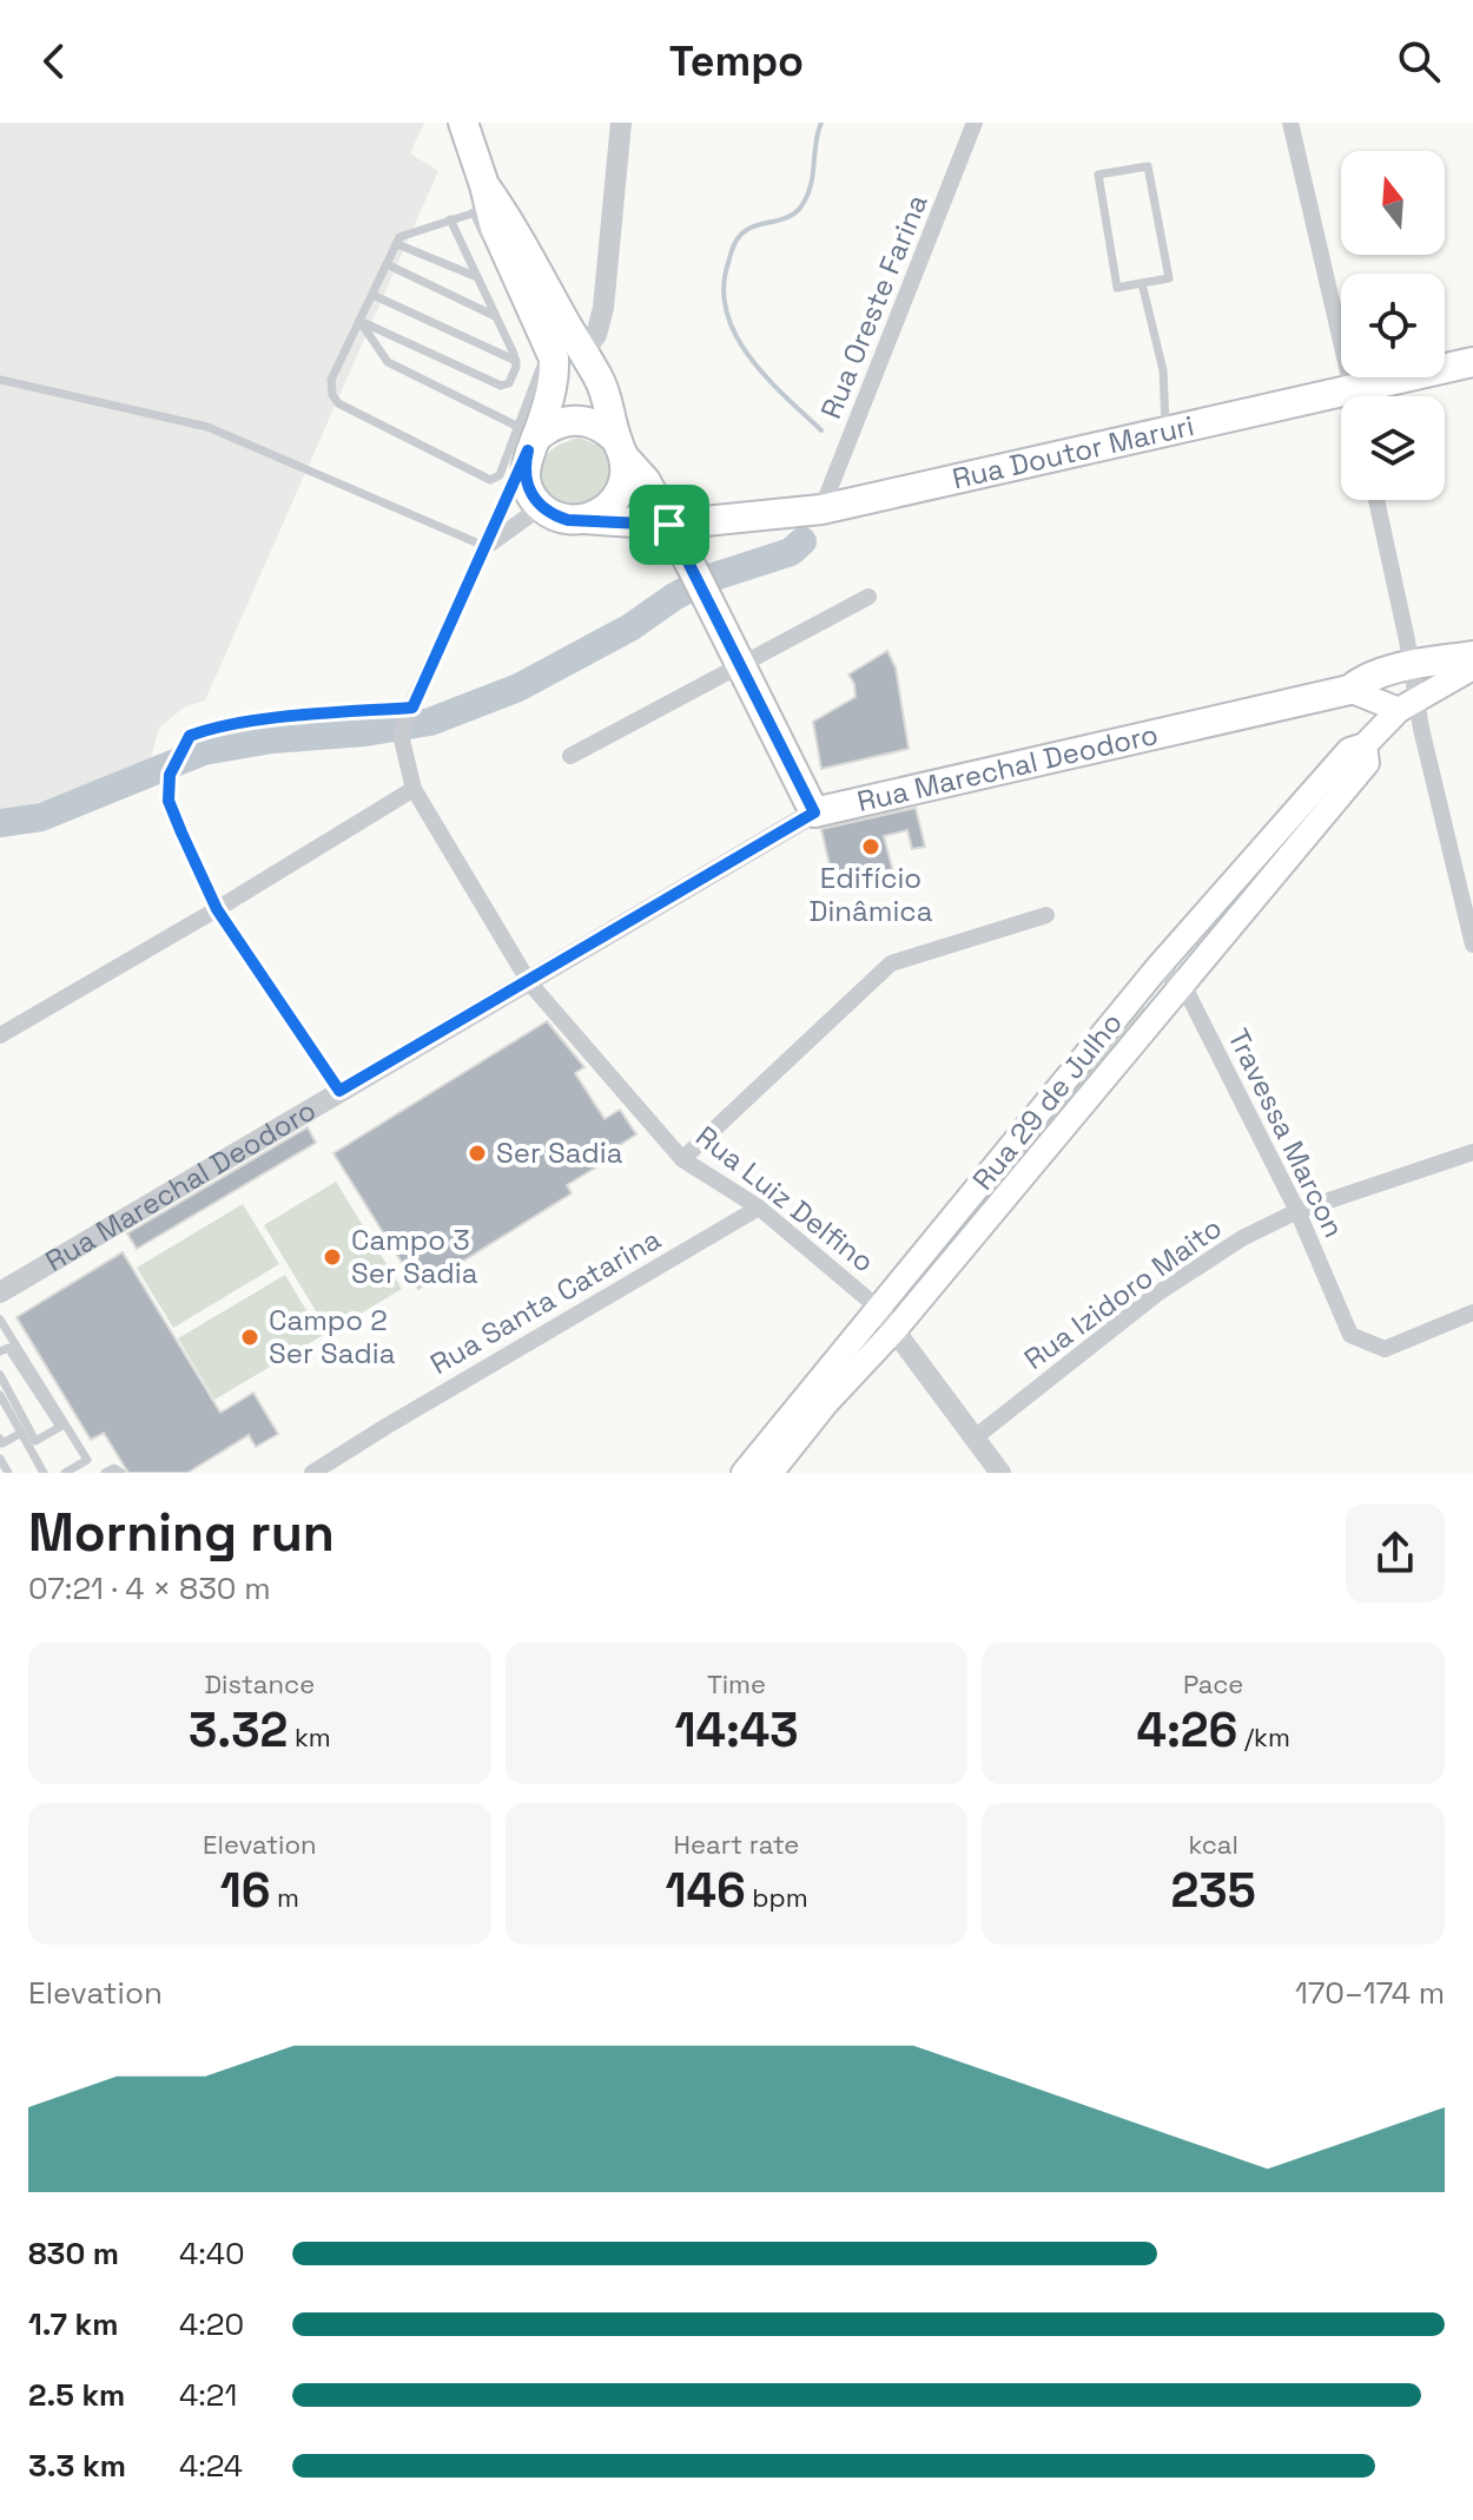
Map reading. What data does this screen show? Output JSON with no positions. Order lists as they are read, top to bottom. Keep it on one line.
{"streets":{"main road":["Rua Doutor Maruri","Rua Marechal Deodoro","Rua 29 de Julho"],"street":["Rua Oreste Farina","Travessa Marcon","Rua Luiz Delfino","Rua Izidoro Maito","Rua Santa Catarina"]},"crossings":[["Rua Oreste Farina","Rua Doutor Maruri"],["Rua Marechal Deodoro","Rua Luiz Delfino"],["Rua 29 de Julho","Travessa Marcon"],["Rua 29 de Julho","Rua Luiz Delfino"],["Travessa Marcon","Rua Izidoro Maito"],["Rua Luiz Delfino","Rua Izidoro Maito"],["Rua Luiz Delfino","Rua Santa Catarina"]],"places":["Edifício Dinâmica","Ser Sadia","Campo 3 Ser Sadia","Campo 2 Ser Sadia"],"north":"top","page":{"header":"Tempo","heading":["Morning run","07:21 · 4 × 830 m"],"stats":[["Distance","3.32 km"],["Time","14:43"],["Pace","4:26 /km"],["Elevation","16 m"],["Heart rate","146 bpm"],["kcal","235"]],"chart":["Elevation","170–174 m"],"list":[{"name":"830 m","note":"4:40"},{"name":"1.7 km","note":"4:20"},{"name":"2.5 km","note":"4:21"},{"name":"3.3 km","note":"4:24"}]}}
